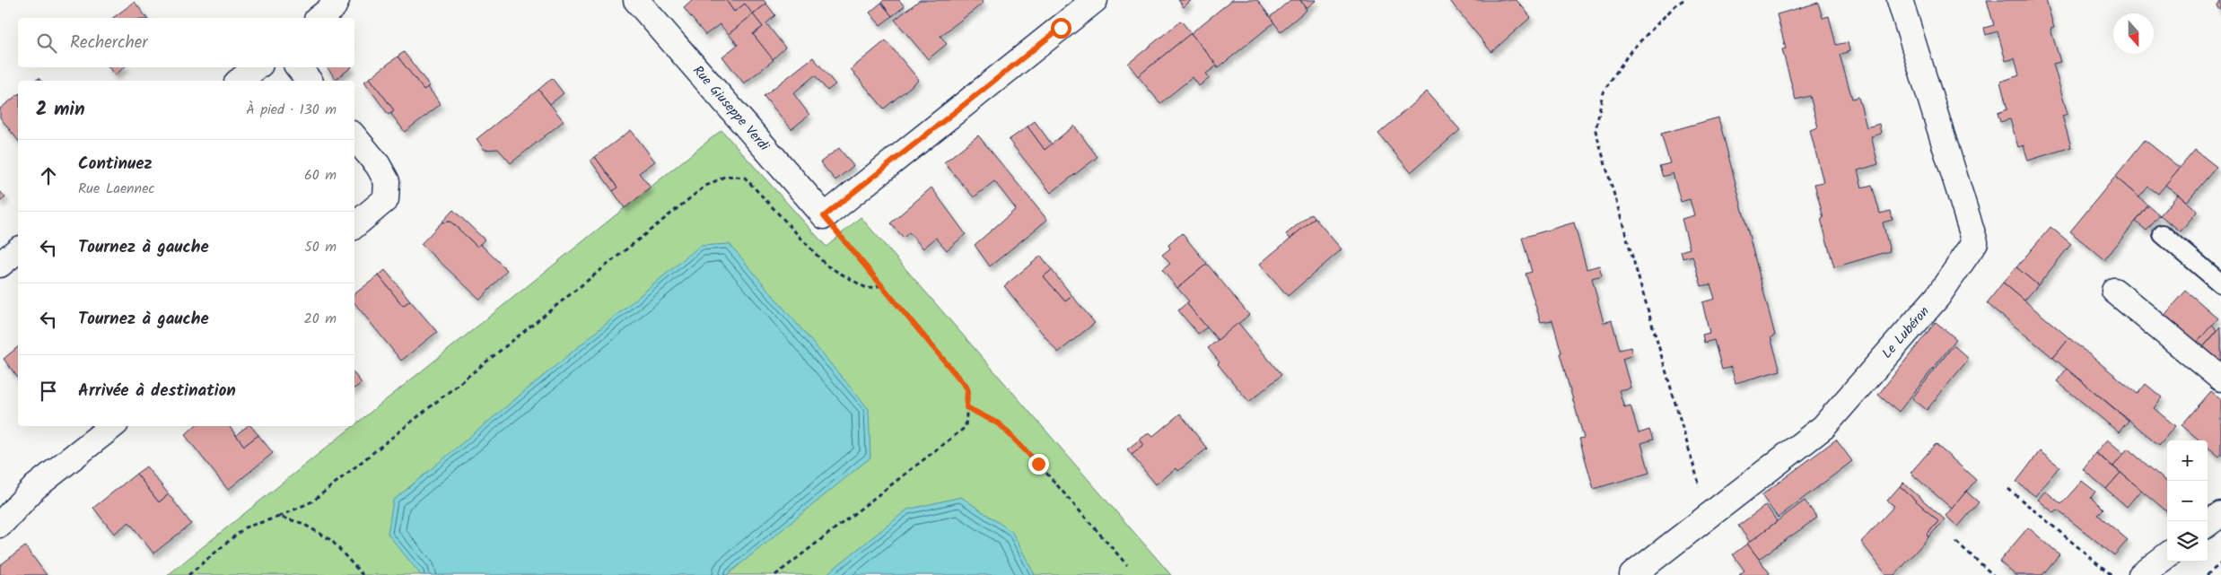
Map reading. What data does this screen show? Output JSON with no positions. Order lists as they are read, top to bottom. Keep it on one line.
{"streets":{"street":["Rue Giuseppe Verdi","Le Lubéron"]},"north":"bottom","page":{"search":"Rechercher","heading":["2 min","À pied · 130 m"],"list":[["Continuez","Rue Laennec","60 m"],["Tournez à gauche","50 m"],["Tournez à gauche","20 m"],"Arrivée à destination"],"map_buttons":["+","−"]}}
